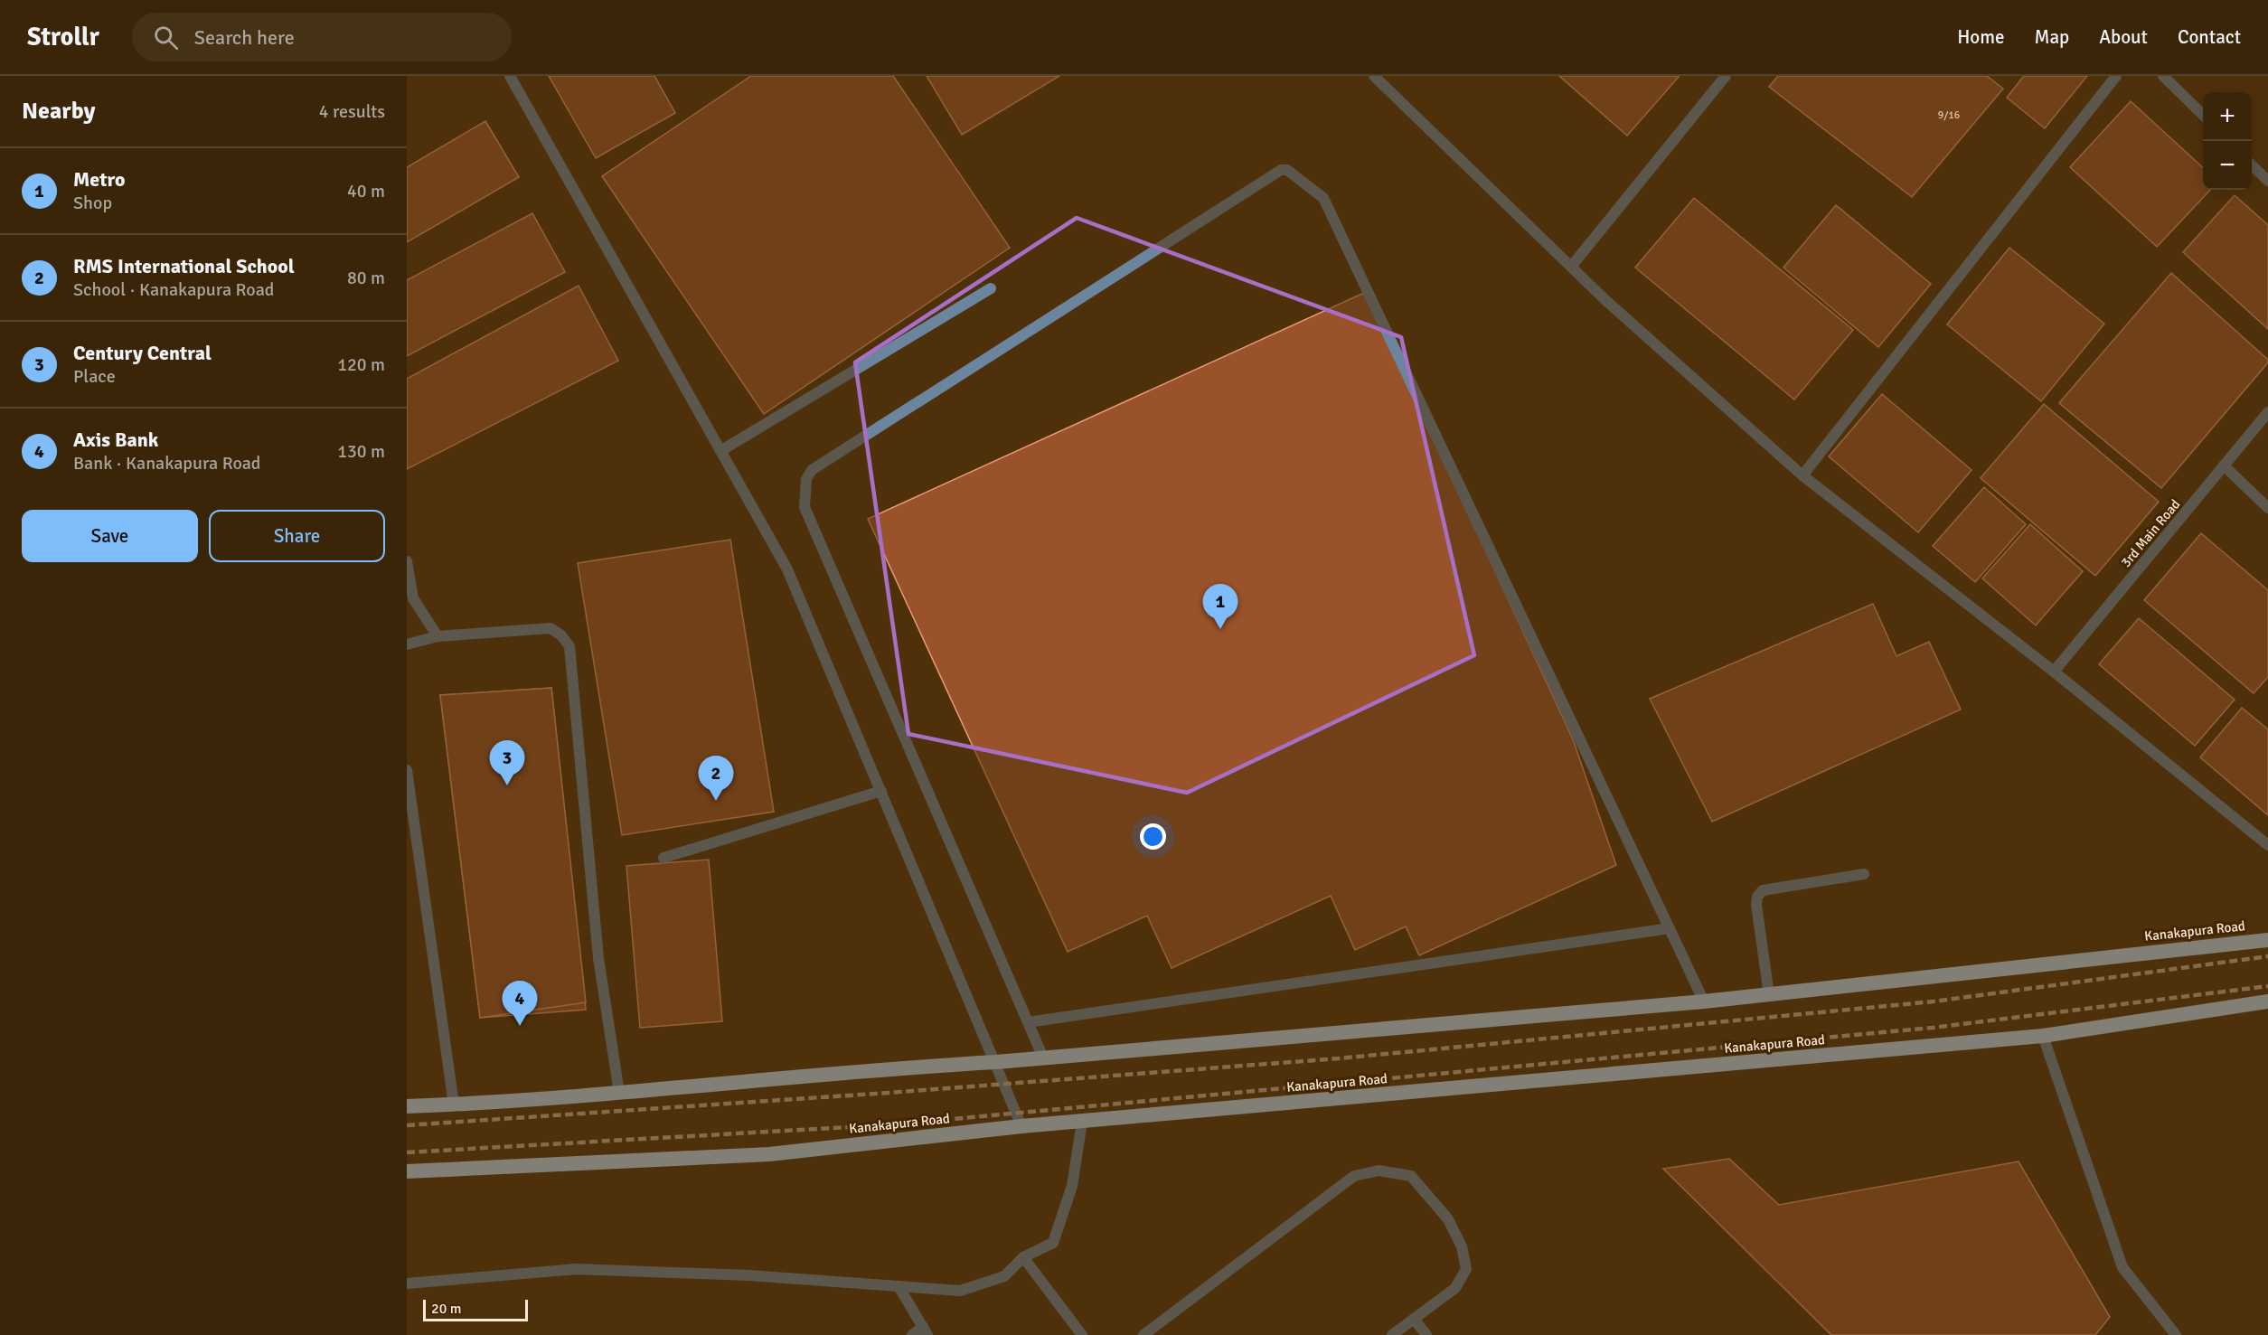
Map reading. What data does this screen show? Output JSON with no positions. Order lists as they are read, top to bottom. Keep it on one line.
{"streets":{"highway":["Kanakapura Road"],"street":["3rd Main Road"]},"house_numbers":["9/16"],"scale_bar":"20 m","page":{"header":"Strollr","search":"Search here","nav":["Home","Map","About","Contact"],"heading":["Nearby","4 results"],"map_buttons":["+","−"],"list":[{"mark":"1","name":"Metro","note":"Shop","value":"40 m"},{"mark":"2","name":"RMS International School","note":"School · Kanakapura Road","value":"80 m"},{"mark":"3","name":"Century Central","note":"Place","value":"120 m"},{"mark":"4","name":"Axis Bank","note":"Bank · Kanakapura Road","value":"130 m"}],"buttons":["Save","Share"],"pins":["1","3","2","4"],"scale":"20 m"}}
